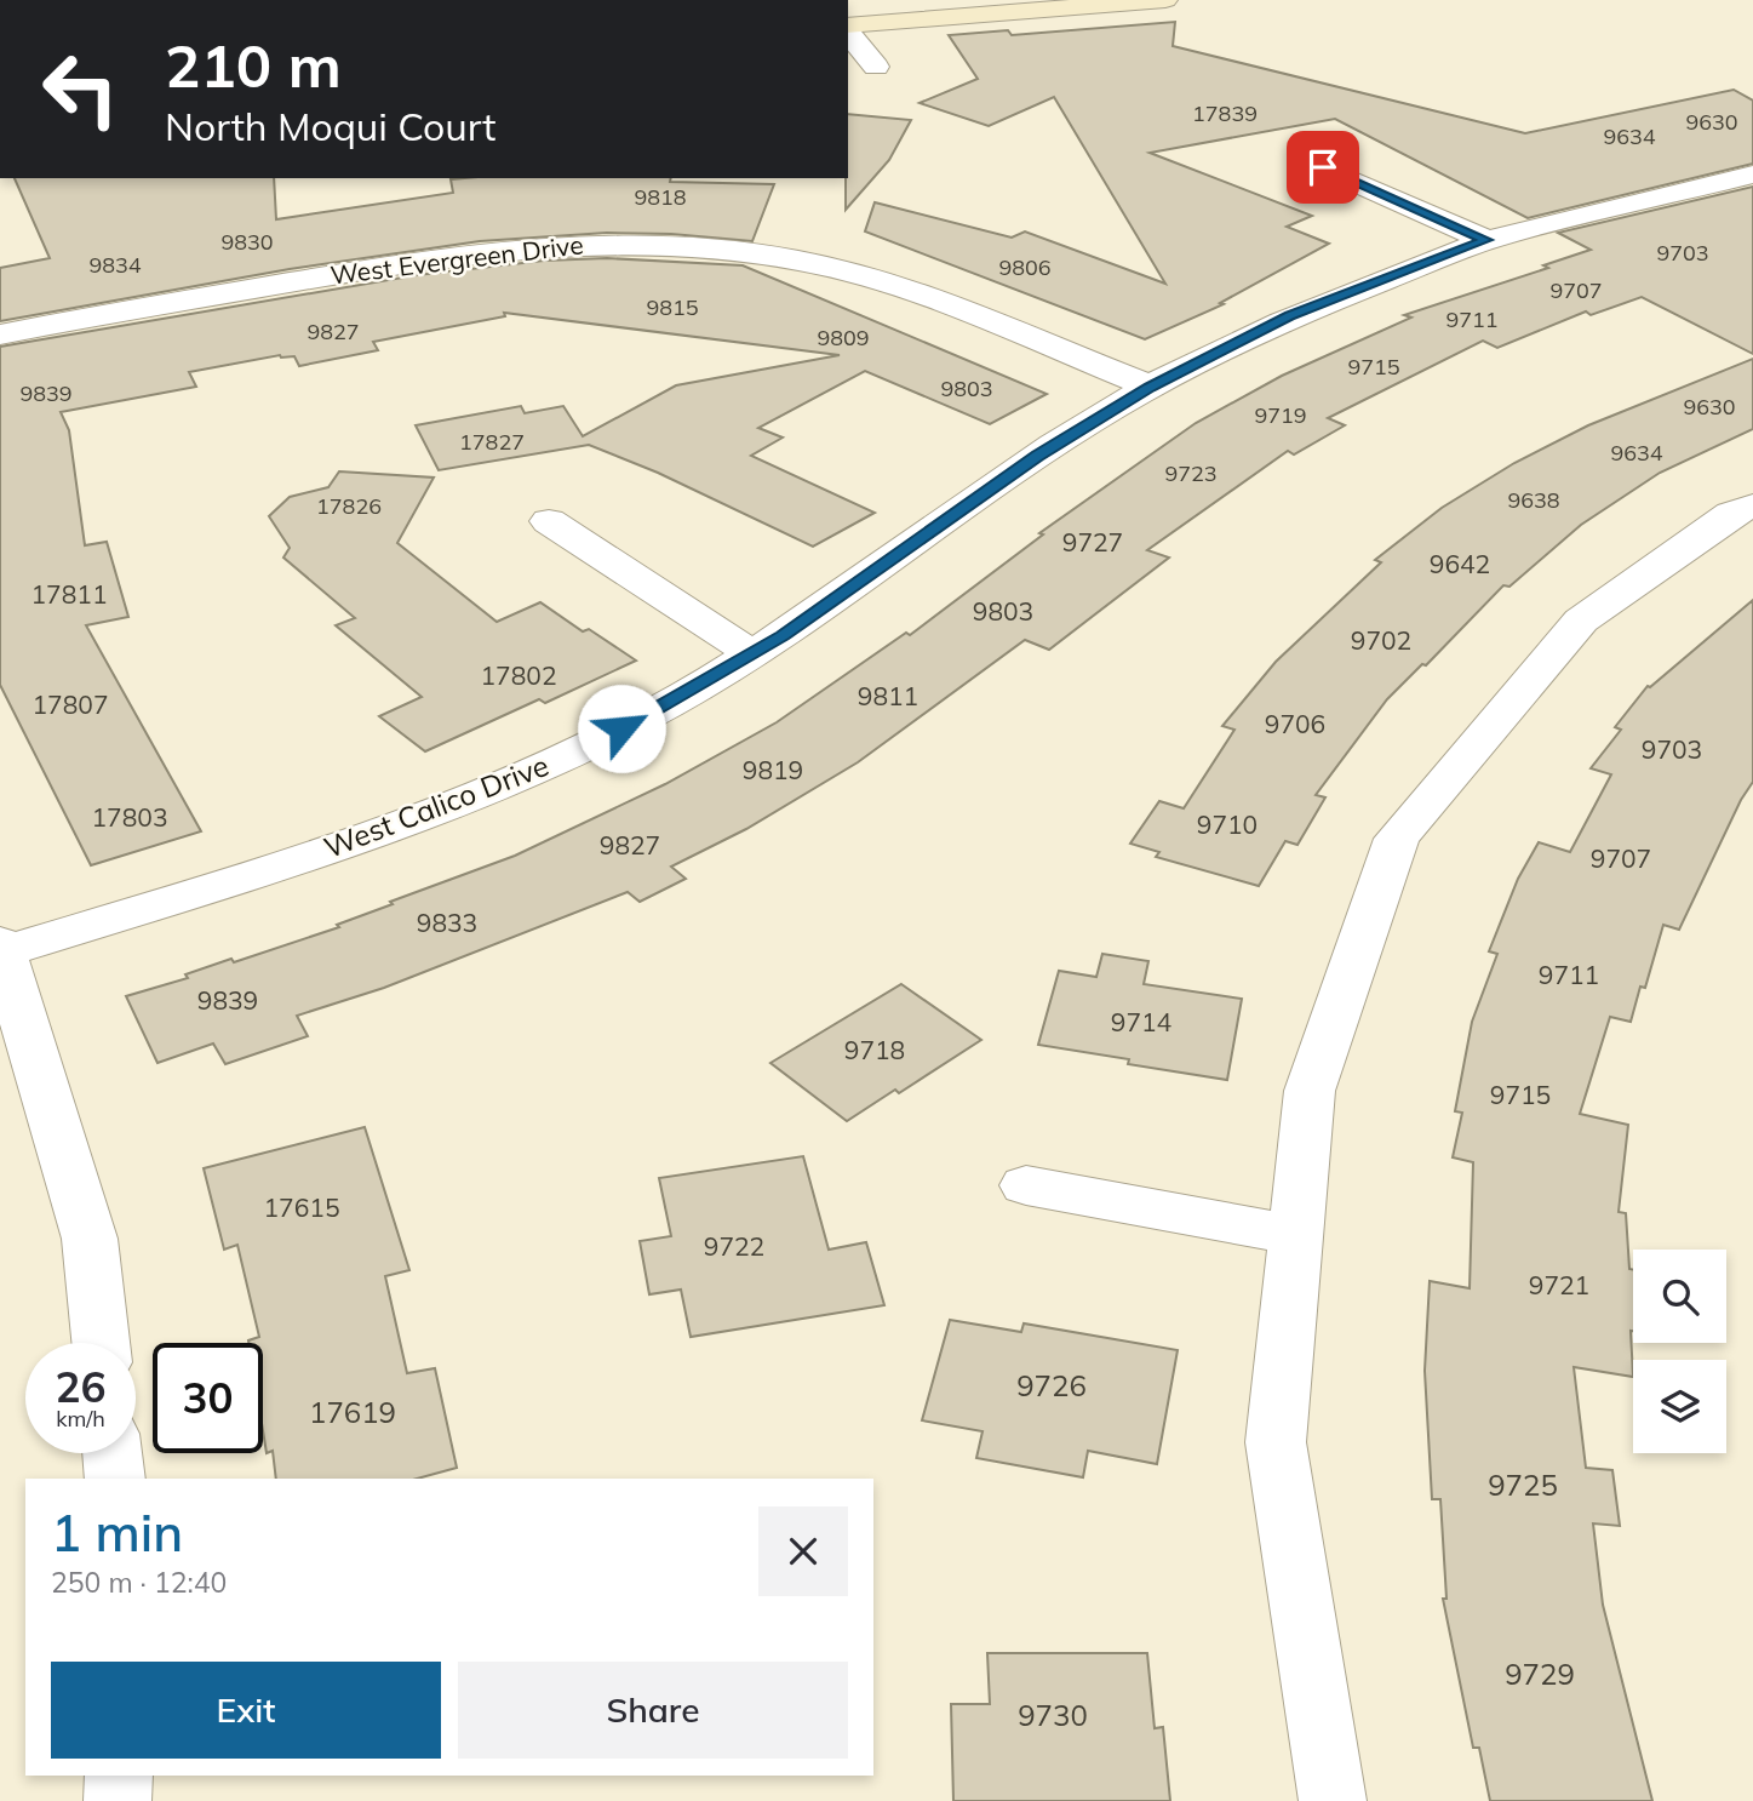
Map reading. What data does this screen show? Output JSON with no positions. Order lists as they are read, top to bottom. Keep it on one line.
{"streets":{"street":["West Evergreen Drive","West Calico Drive"]},"crossings":[["West Evergreen Drive","West Calico Drive"]],"house_numbers":["17839","9630","9634","9818","9830","9703","9834","9806","9707","9815","9711","9827","9809","9715","9803","9839","9630","9719","17827","9634","9723","9638","17826","9727","9642","17811","9803","9702","17802","9811","17807","9706","9703","9819","17803","9710","9827","9707","9833","9711","9839","9714","9718","9715","17615","9722","9721","9726","17619","9725","9729","9730"],"page":{"turn":["210 m","North Moqui Court"],"speed":"26 km/h","limit":"30","heading":["1 min","250 m · 12:40"],"buttons":["Exit","Share"]}}
